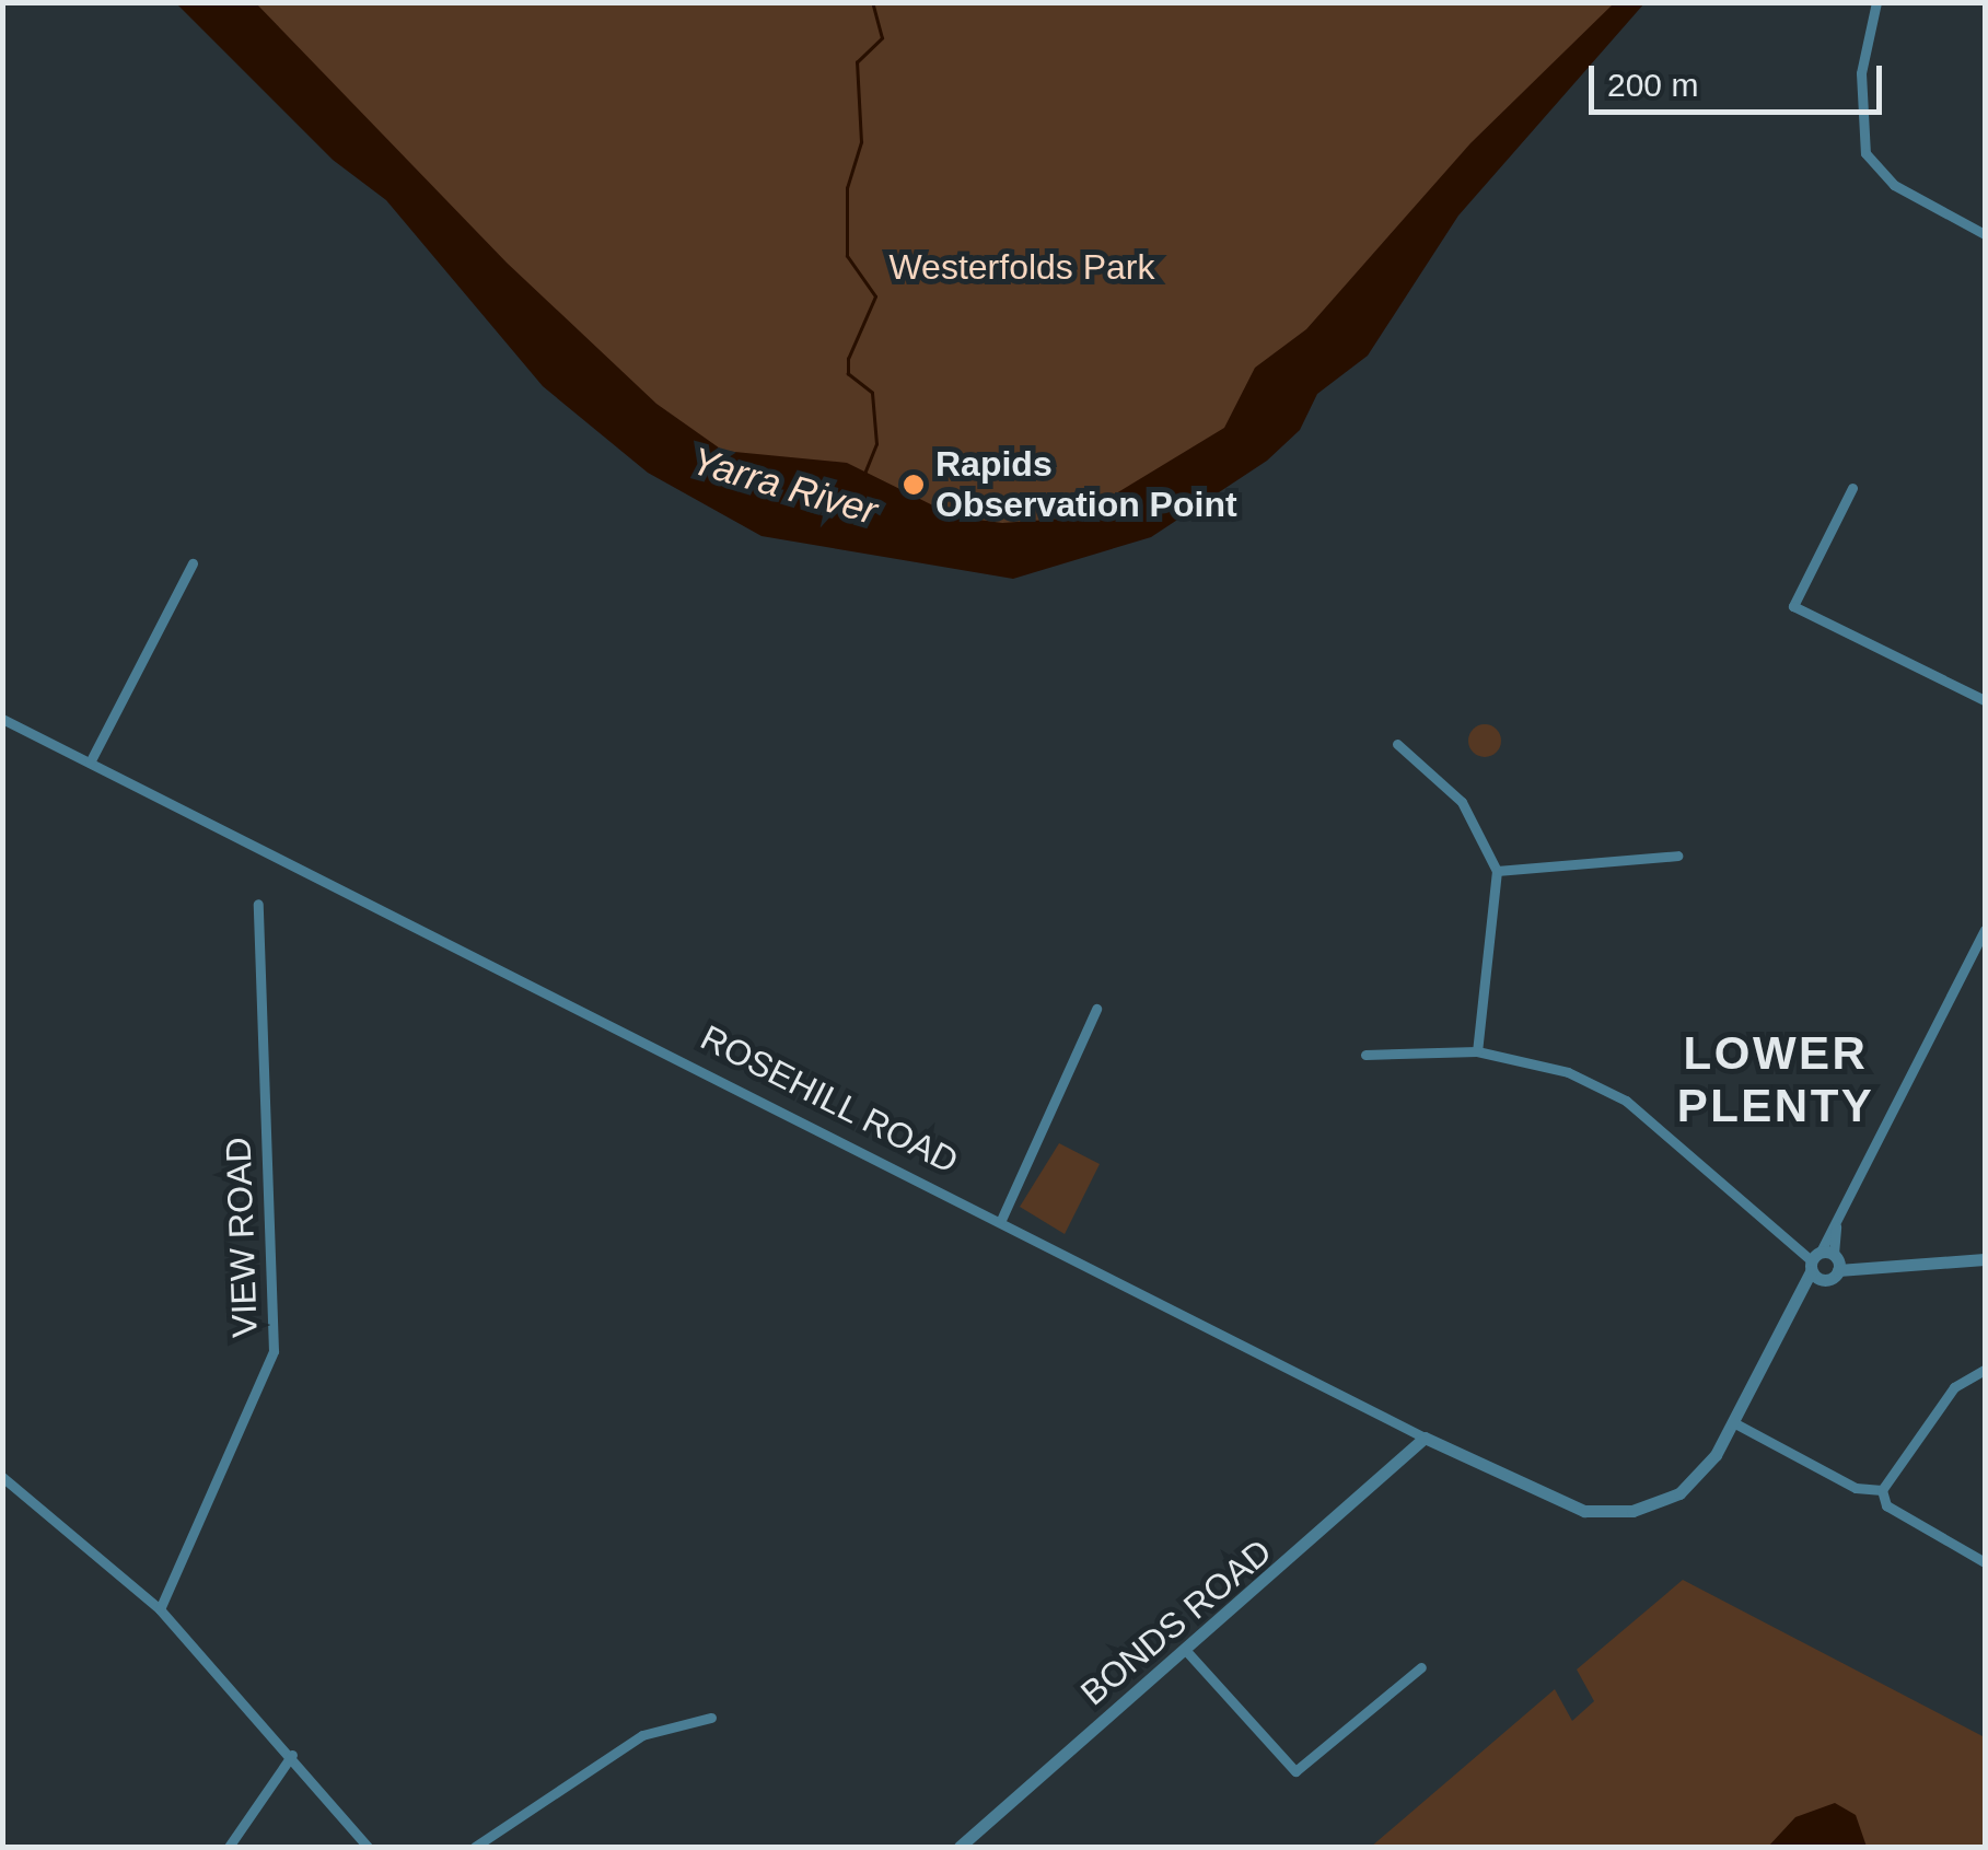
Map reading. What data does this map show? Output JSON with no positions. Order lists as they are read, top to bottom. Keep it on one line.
{"streets":{"street":["ROSEHILL ROAD","VIEW ROAD","BONDS ROAD"]},"crossings":[["ROSEHILL ROAD","BONDS ROAD"]],"districts":["LOWER PLENTY"],"water":["Yarra River"],"parks":["Westerfolds Park"],"places":["Rapids Observation Point"],"scale_bar":"200 m"}
